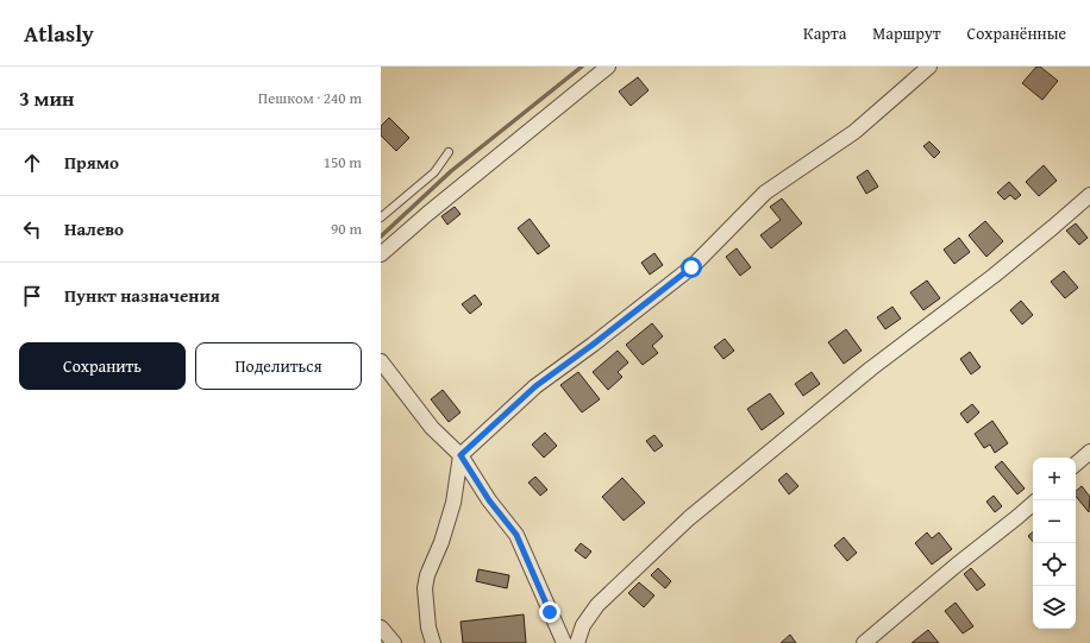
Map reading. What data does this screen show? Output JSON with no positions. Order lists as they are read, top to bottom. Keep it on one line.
{"page":{"header":"Atlasly","nav":["Карта","Маршрут","Сохранённые"],"heading":["3 мин","Пешком · 240 m"],"list":[["Прямо","150 m"],["Налево","90 m"],"Пункт назначения"],"buttons":["Сохранить","Поделиться"],"map_buttons":["+","−"]}}
